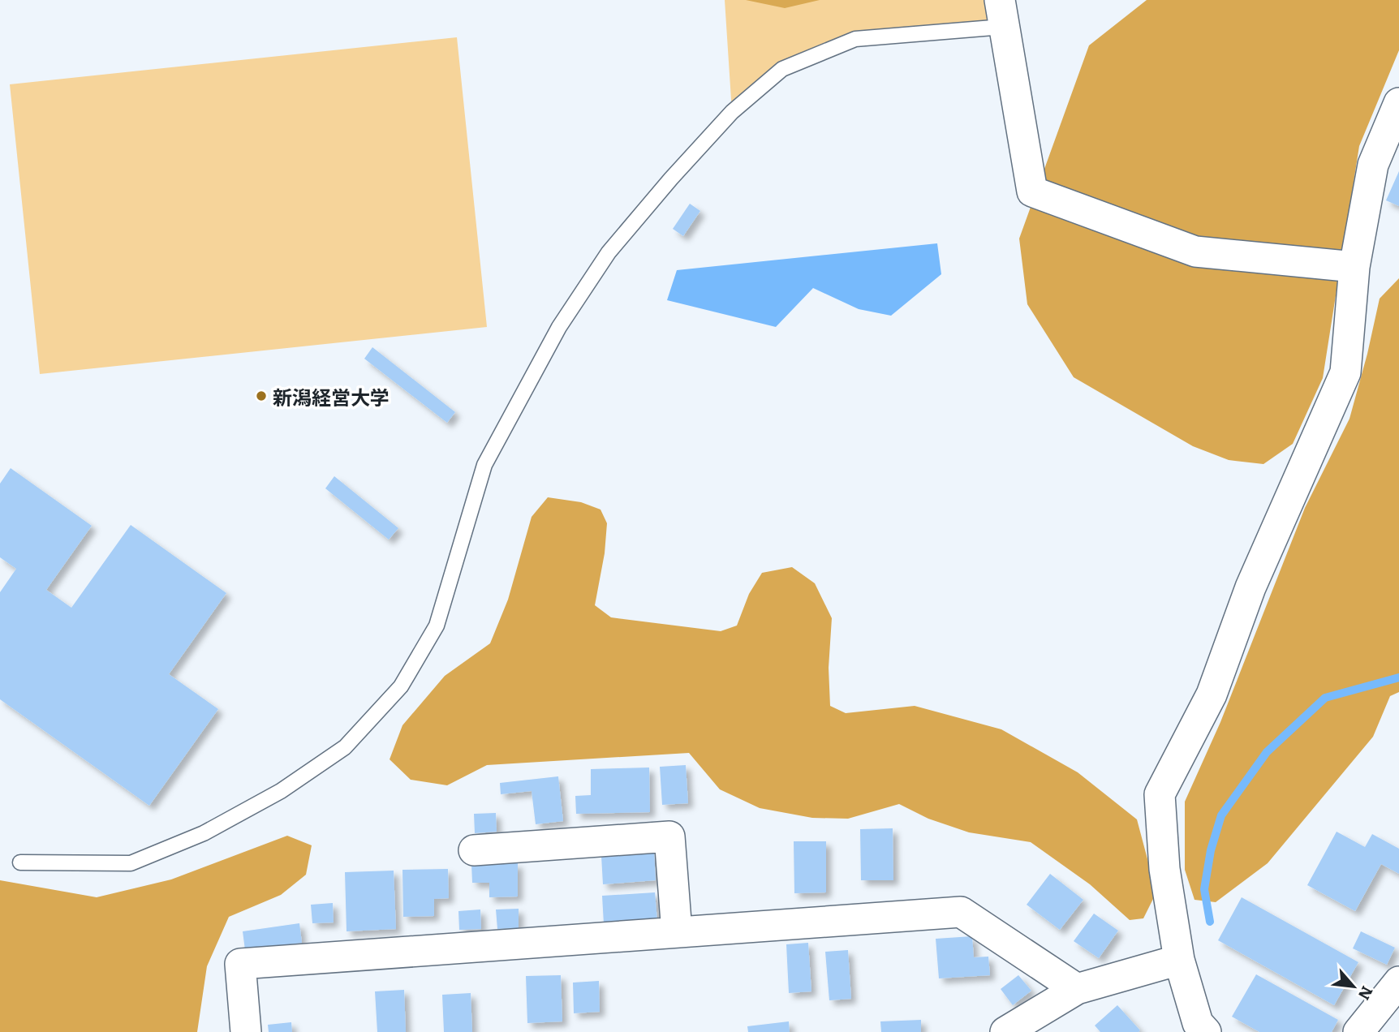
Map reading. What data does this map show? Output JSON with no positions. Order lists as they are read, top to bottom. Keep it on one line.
{"places":["新潟経営大学"],"north":"bottom right"}
